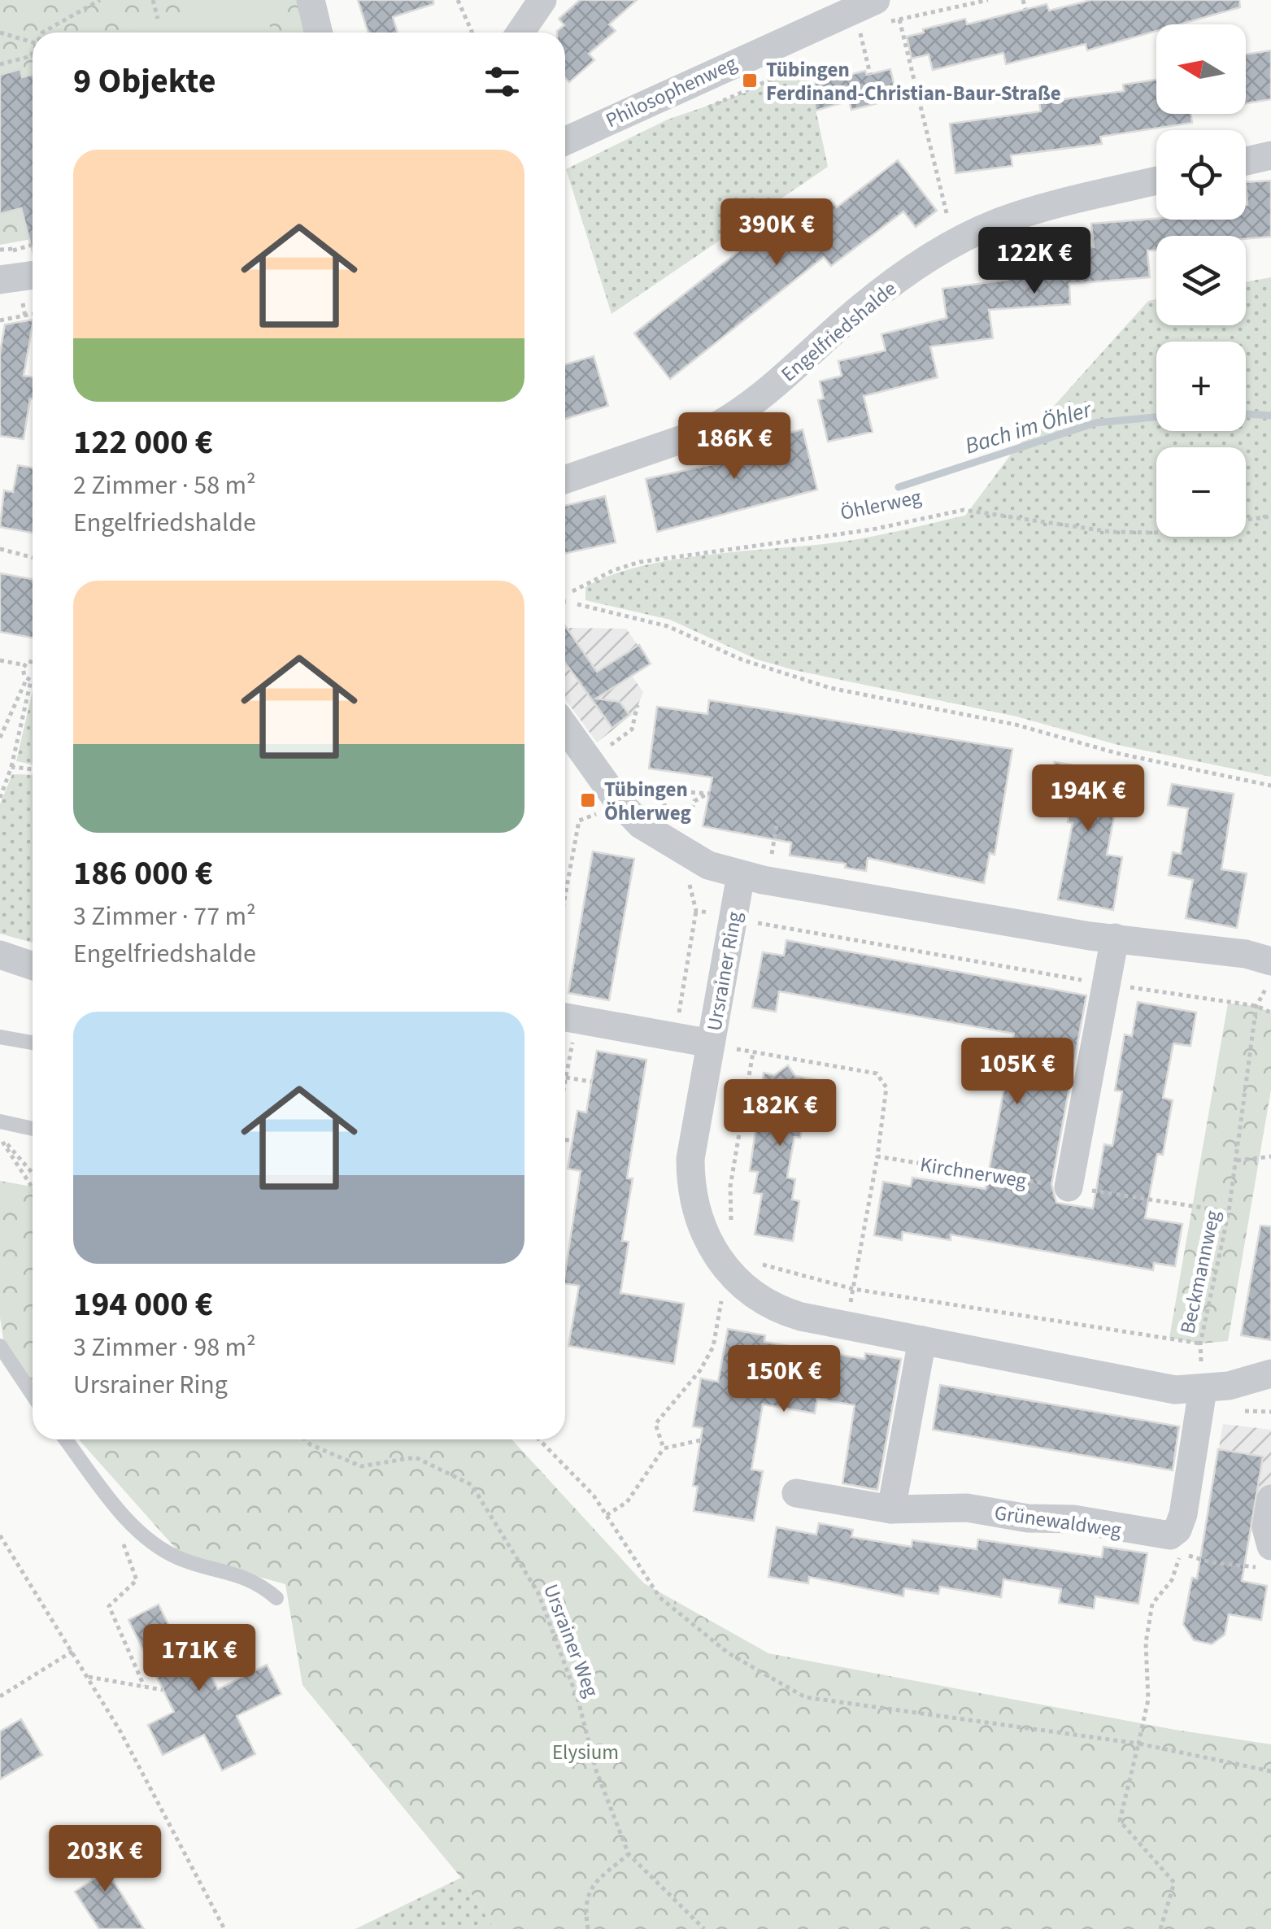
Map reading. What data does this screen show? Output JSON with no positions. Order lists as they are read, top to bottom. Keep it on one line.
{"streets":{"street":["Philosophenweg","Engelfriedshalde","Ursrainer Ring","Grünewaldweg"],"path":["Öhlerweg","Kirchnerweg","Beckmannweg","Ursrainer Weg"]},"crossings":[["Ursrainer Ring","Beckmannweg"],["Ursrainer Ring","Grünewaldweg"],["Kirchnerweg","Beckmannweg"],["Beckmannweg","Grünewaldweg"]],"water":["Bach im Öhler"],"parks":["Elysium"],"places":{"transit":["Tübingen Ferdinand-Christian-Baur-Straße","Tübingen Öhlerweg"]},"north":"left","page":{"map_buttons":["+","−"],"heading":"9 Objekte","list":[{"name":"122 000 €","note":"2 Zimmer · 58 m² · Engelfriedshalde"},{"name":"186 000 €","note":"3 Zimmer · 77 m² · Engelfriedshalde"},{"name":"194 000 €","note":"3 Zimmer · 98 m² · Ursrainer Ring"}],"price":["390K €","122K €","186K €","194K €","105K €","182K €","150K €","171K €","203K €"]}}
